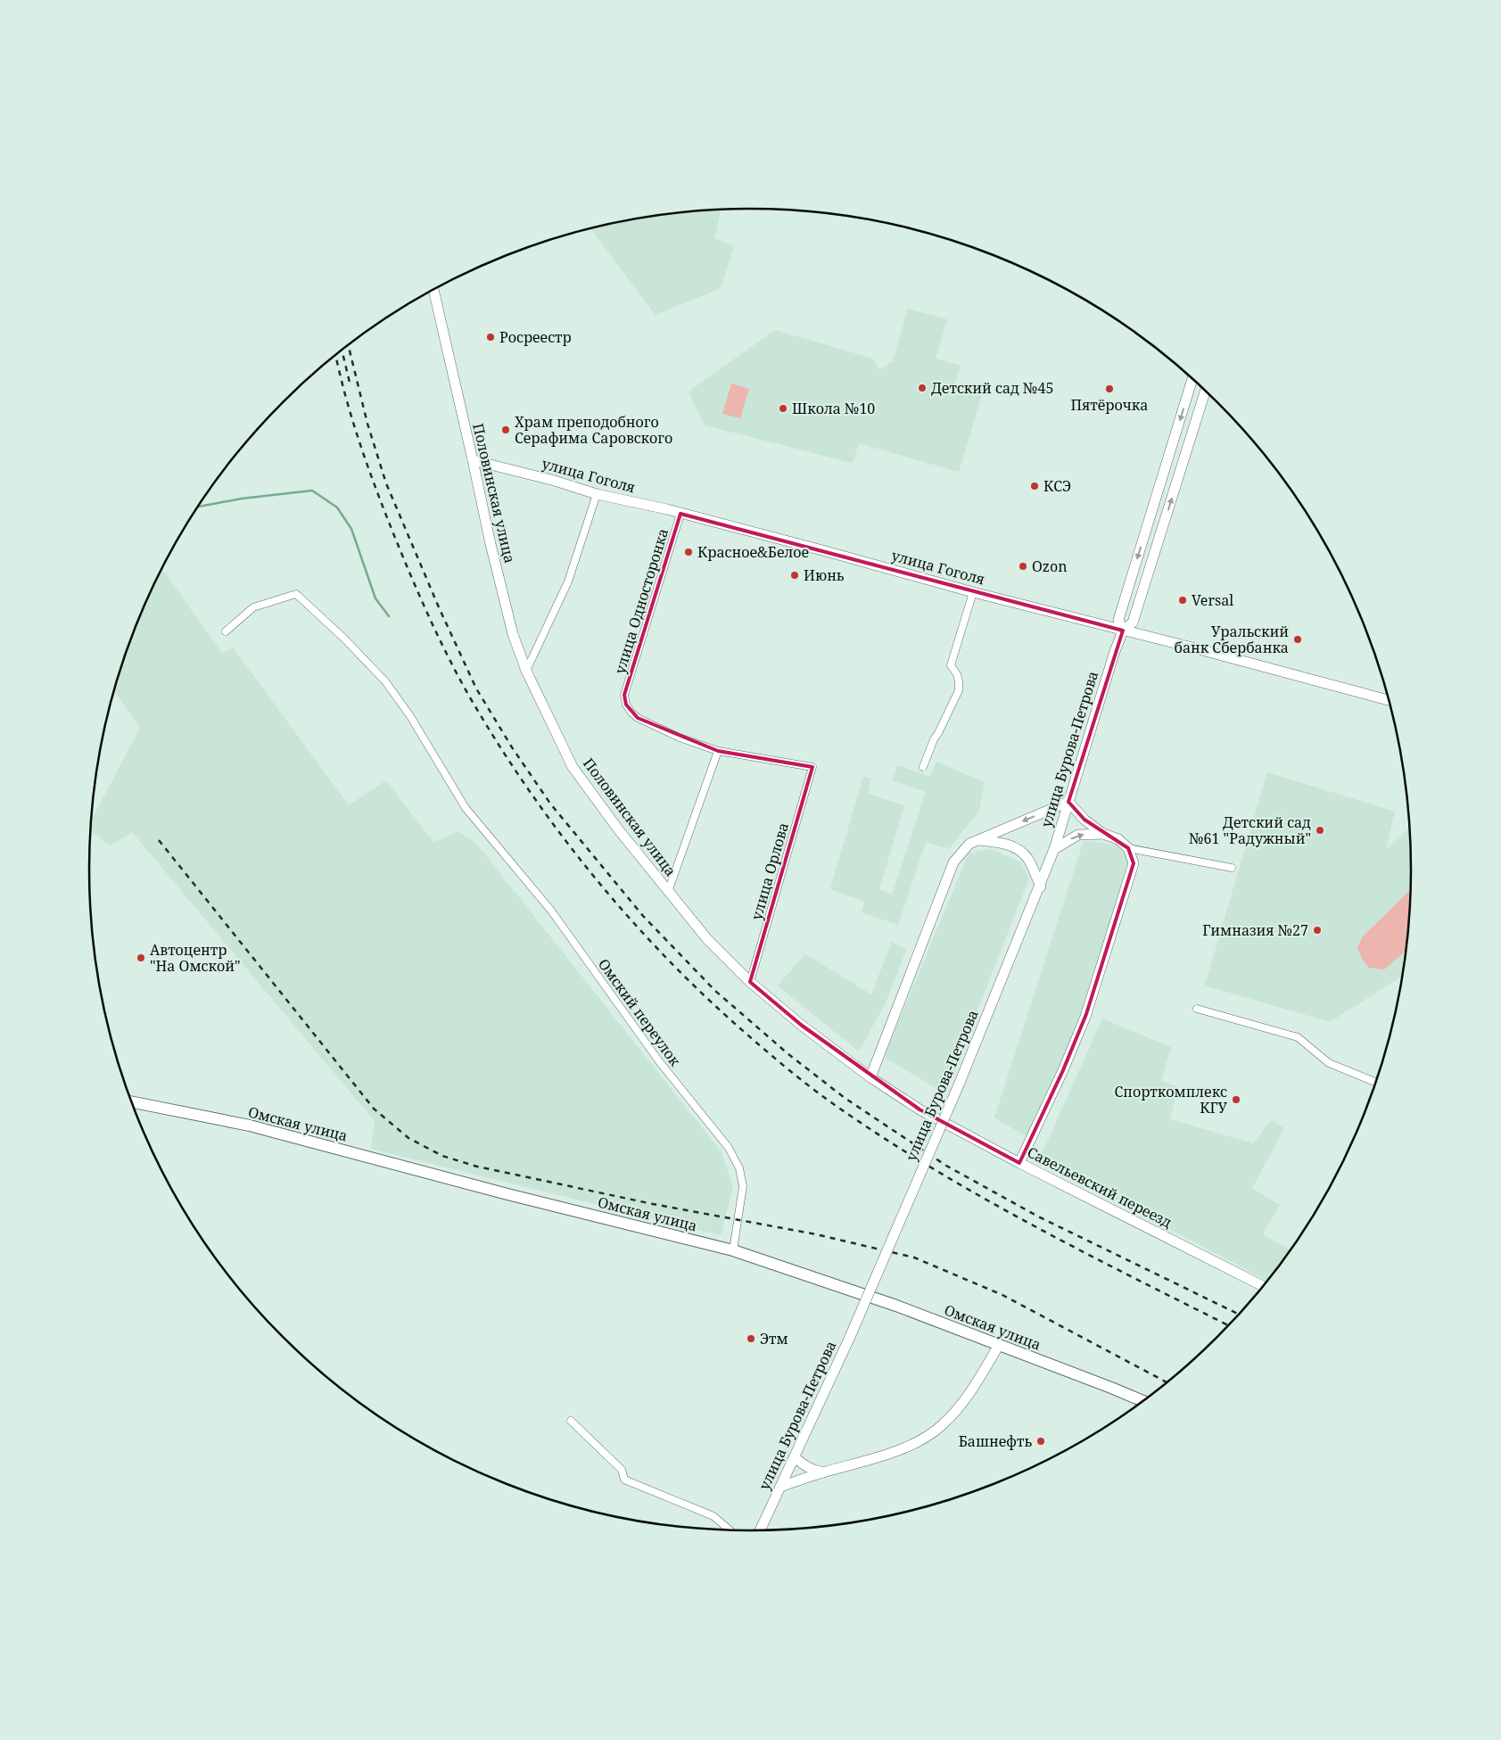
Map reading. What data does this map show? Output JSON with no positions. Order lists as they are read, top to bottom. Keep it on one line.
{"streets":{"main road":["улица Гоголя","Половинская улица","улица Бурова-Петрова","Омская улица","Савельевский переезд"],"street":["улица Односторонка","улица Орлова","Омский переулок"]},"crossings":[["улица Гоголя","Половинская улица"],["улица Гоголя","улица Односторонка"],["улица Гоголя","улица Бурова-Петрова"],["Половинская улица","улица Орлова"],["Половинская улица","Савельевский переезд"],["улица Односторонка","улица Орлова"],["Омский переулок","Омская улица"]],"places":["Росреестр","Детский сад №45","Пятёрочка","Школа №10","Храм преподобного Серафима Саровского","КСЭ","Красное&Белое","Ozon","Июнь","Versal","Уральский банк Сбербанка","Детский сад №61 \"Радужный\"","Гимназия №27","Автоцентр \"На Омской\"","Спорткомплекс КГУ","Этм","Башнефть"]}
